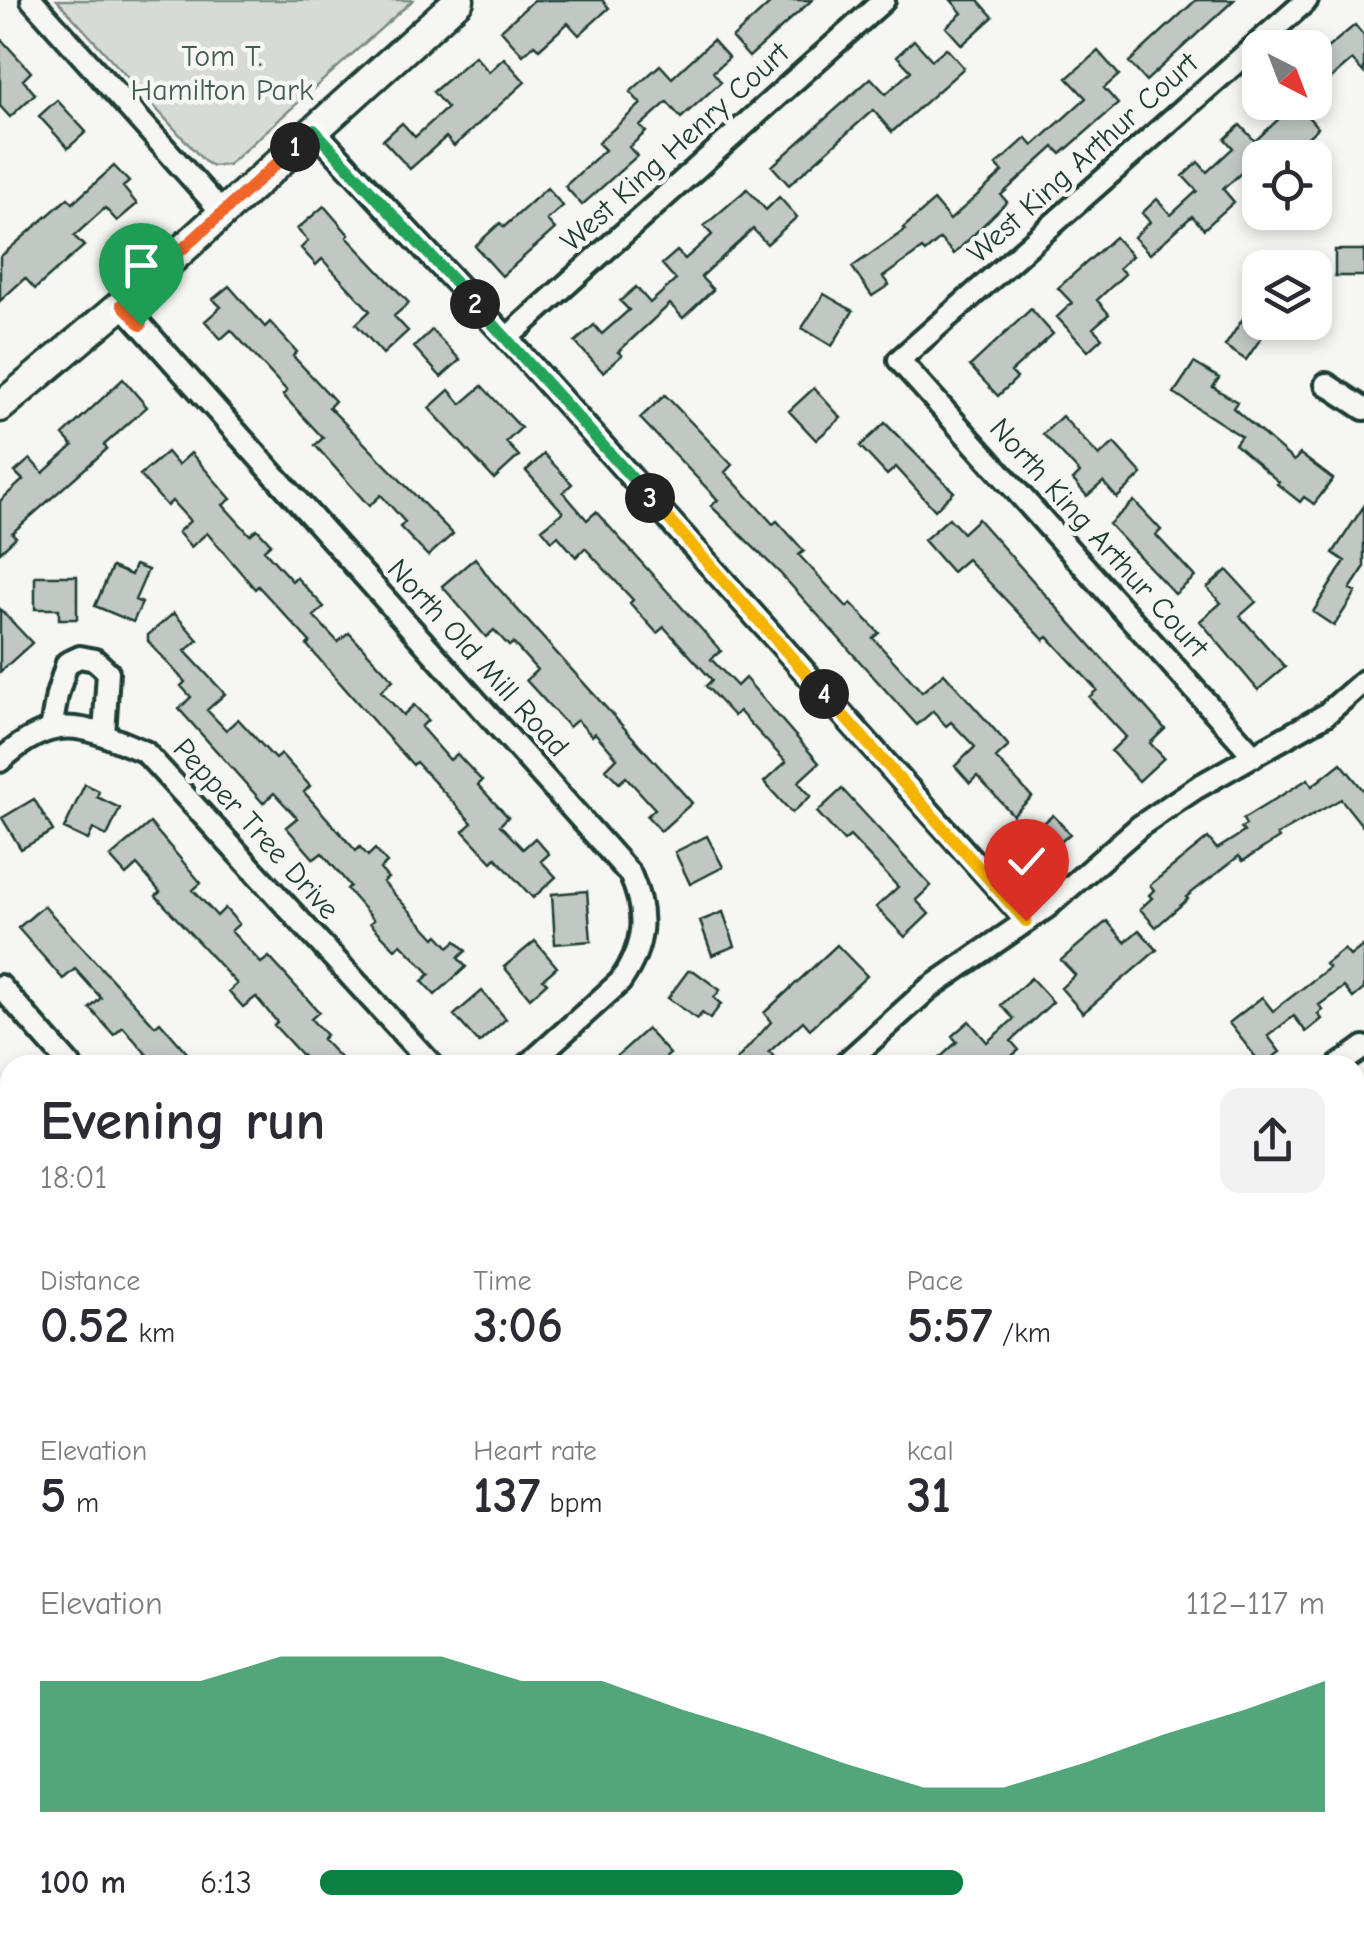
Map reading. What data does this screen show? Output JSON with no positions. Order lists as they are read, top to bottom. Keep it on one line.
{"streets":{"street":["West King Henry Court","West King Arthur Court","North King Arthur Court","North Old Mill Road","Pepper Tree Drive"]},"crossings":[["West King Arthur Court","North King Arthur Court"]],"parks":["Tom T. Hamilton Park"],"north":"bottom right","page":{"pins":["1","2","3","4"],"heading":["Evening run","18:01"],"stats":[["Distance","0.52 km"],["Time","3:06"],["Pace","5:57 /km"],["Elevation","5 m"],["Heart rate","137 bpm"],["kcal","31"]],"chart":["Elevation","112–117 m"],"list":[{"name":"100 m","note":"6:13"}]}}
